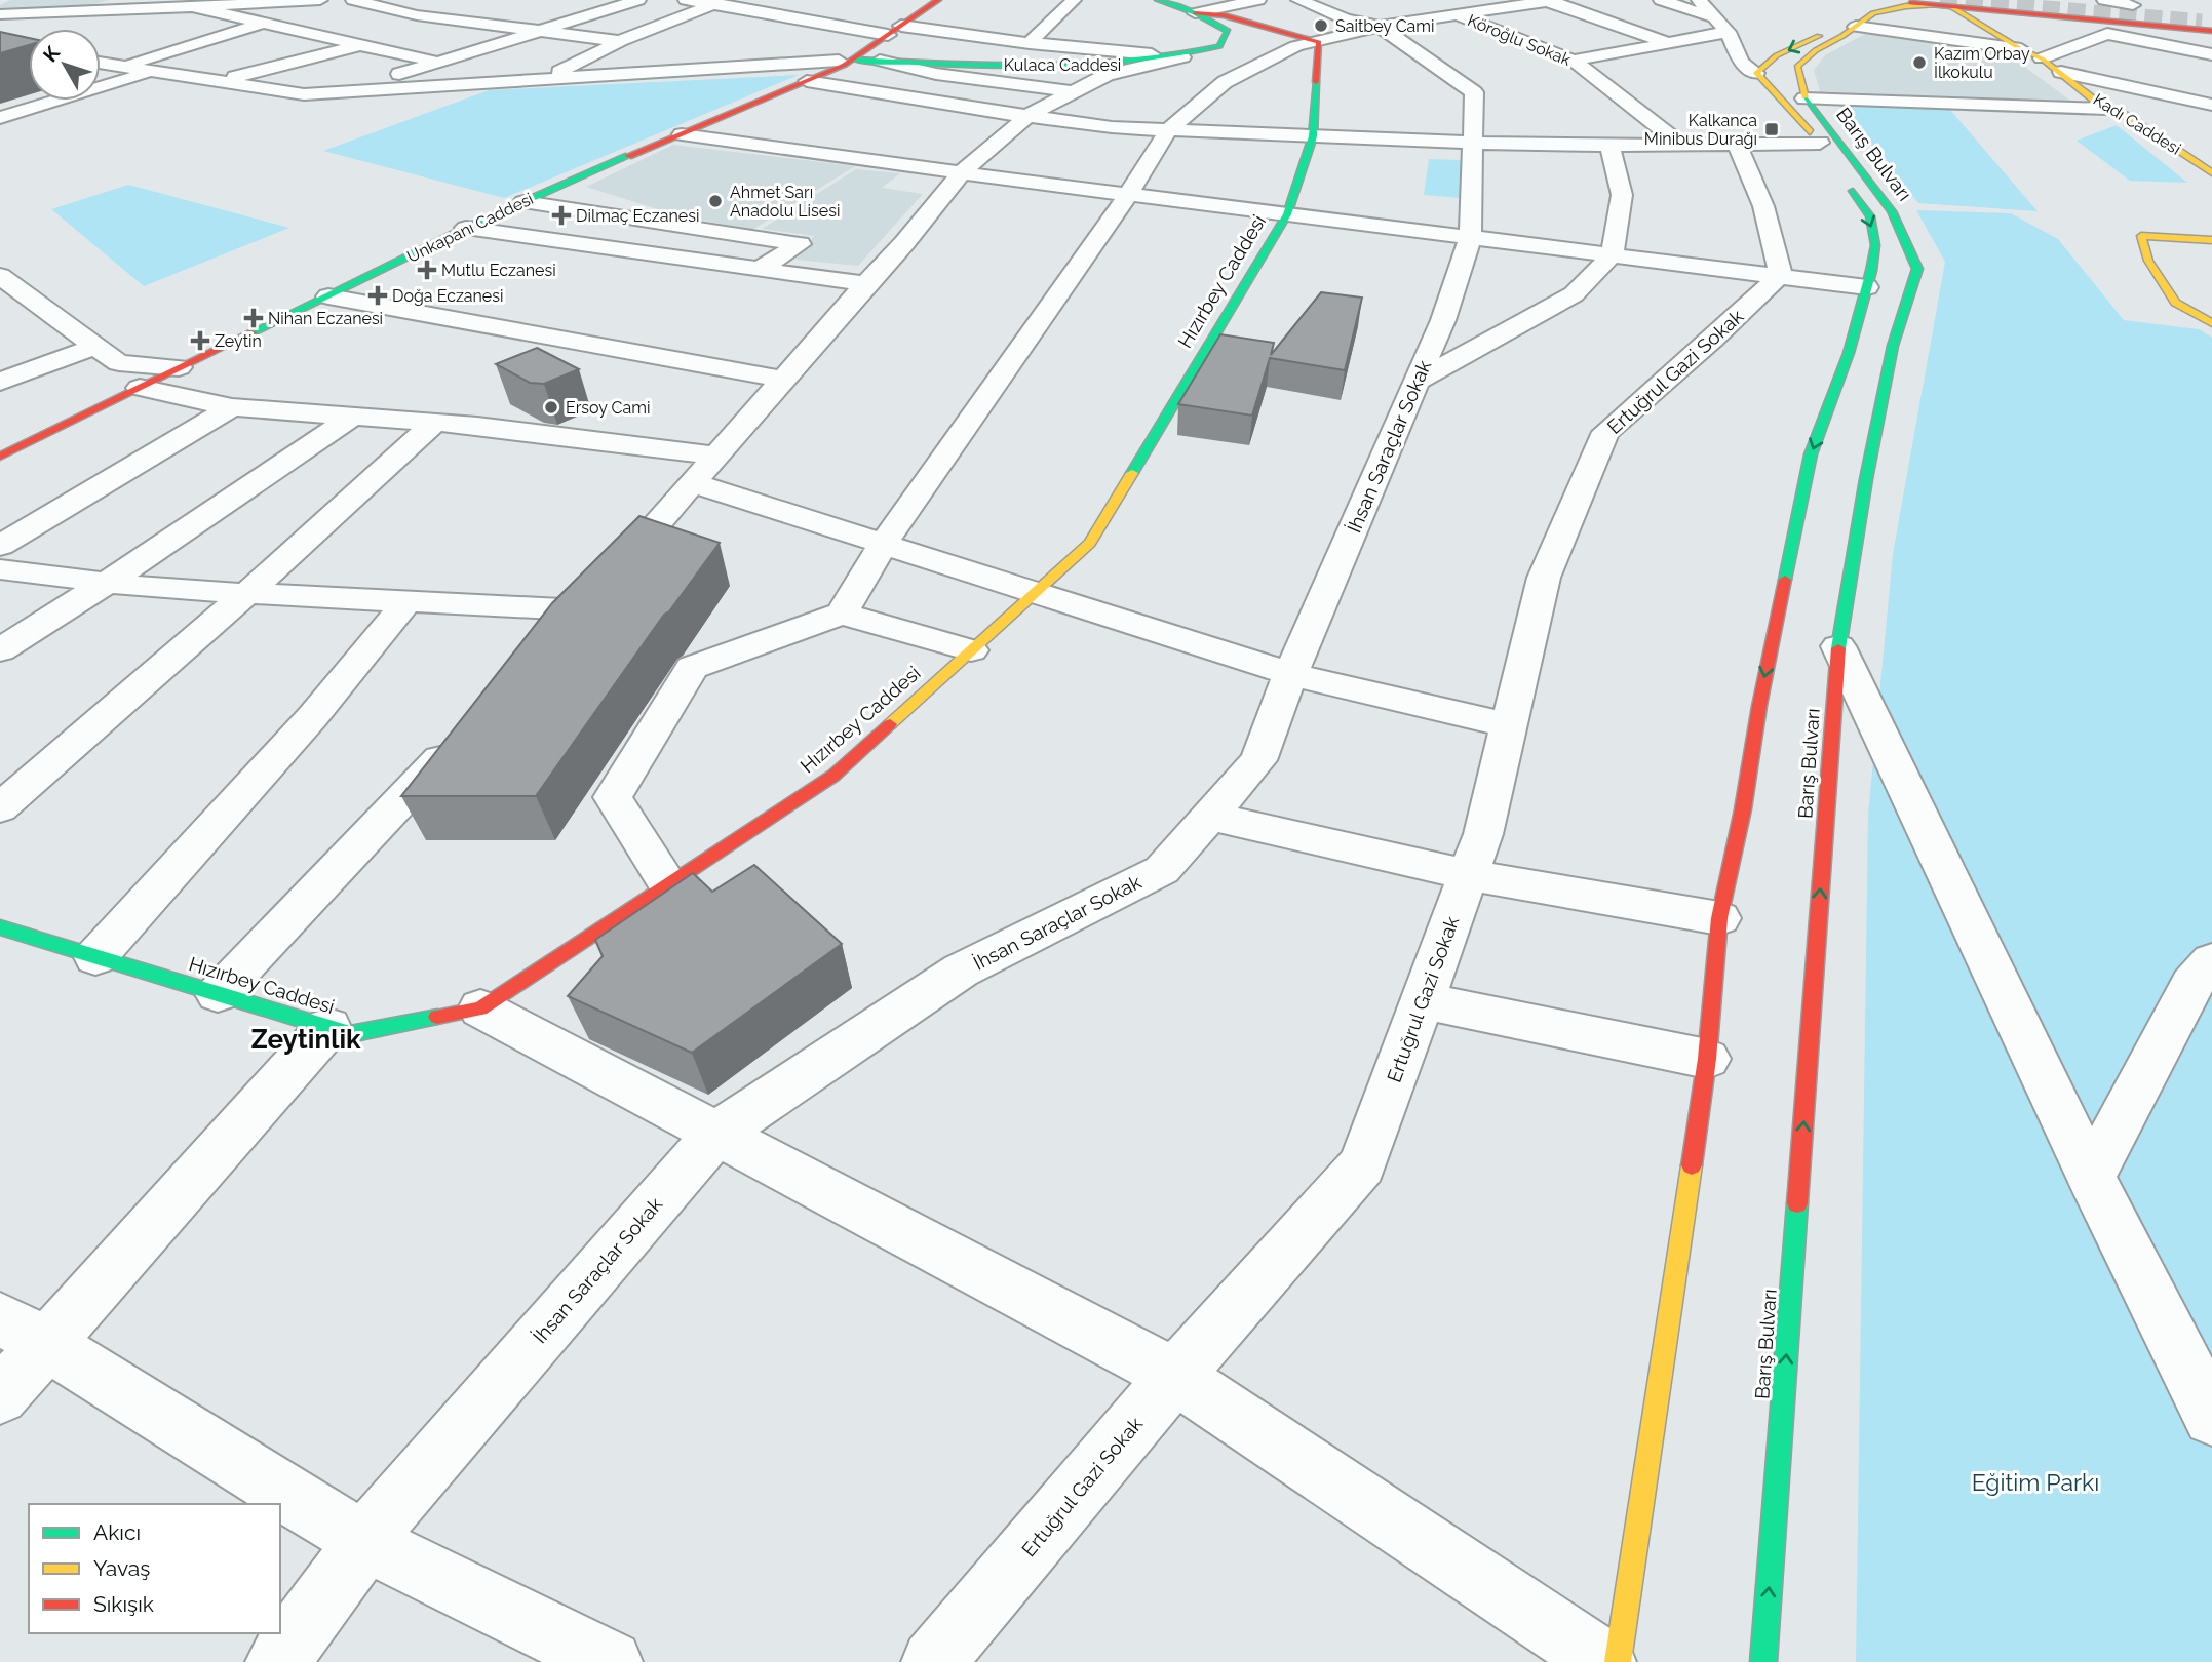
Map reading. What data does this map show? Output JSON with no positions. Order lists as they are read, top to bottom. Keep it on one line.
{"streets":{"main road":["Kulaca Caddesi","Kadı Caddesi","Barış Bulvarı","Unkapanı Caddesi","Hızırbey Caddesi"],"street":["Köroğlu Sokak","Ertuğrul Gazi Sokak","İhsan Saraçlar Sokak"]},"crossings":[["Kulaca Caddesi","Unkapanı Caddesi"]],"districts":["Zeytinlik"],"parks":["Eğitim Parkı"],"places":{"other":["Saitbey Cami","Kazım Orbay İlkokulu","Ahmet Sarı Anadolu Lisesi","Ersoy Cami"],"transit":["Kalkanca Minibus Durağı"],"health":["Dilmaç Eczanesi","Mutlu Eczanesi","Doğa Eczanesi","Nihan Eczanesi","Zeytin"]},"legend":["Akıcı","Yavaş","Sıkışık"],"north":"top left"}
